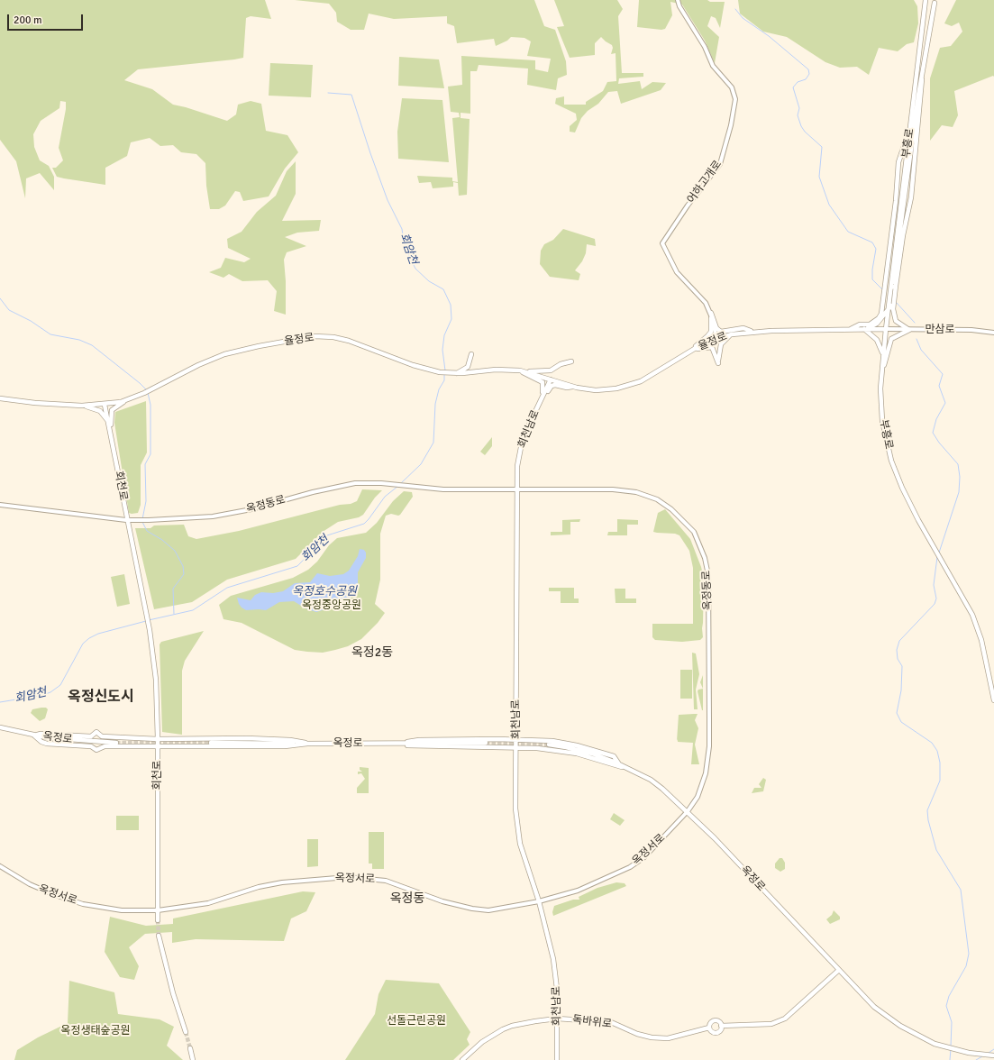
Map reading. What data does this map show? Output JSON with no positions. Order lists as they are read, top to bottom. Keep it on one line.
{"streets":{"main road":["부흥로","율정로","회천남로","회천로","옥정로","독바위로"],"street":["어하고개로","만삼로","옥정동로","옥정서로"]},"crossings":[["부흥로","만삼로"],["부흥로","율정로"],["어하고개로","율정로"],["만삼로","율정로"],["율정로","회천남로"],["회천남로","옥정동로"],["회천남로","옥정서로"],["회천남로","독바위로"],["회천로","옥정동로"],["회천로","옥정서로"],["옥정동로","옥정로"],["옥정동로","옥정서로"],["옥정로","옥정서로"]],"districts":["옥정2동","옥정신도시","옥정동"],"water":["회암천","옥정호수공원"],"parks":["옥정중앙공원","선돌근린공원","옥정생태숲공원"],"scale_bar":"200 m"}
